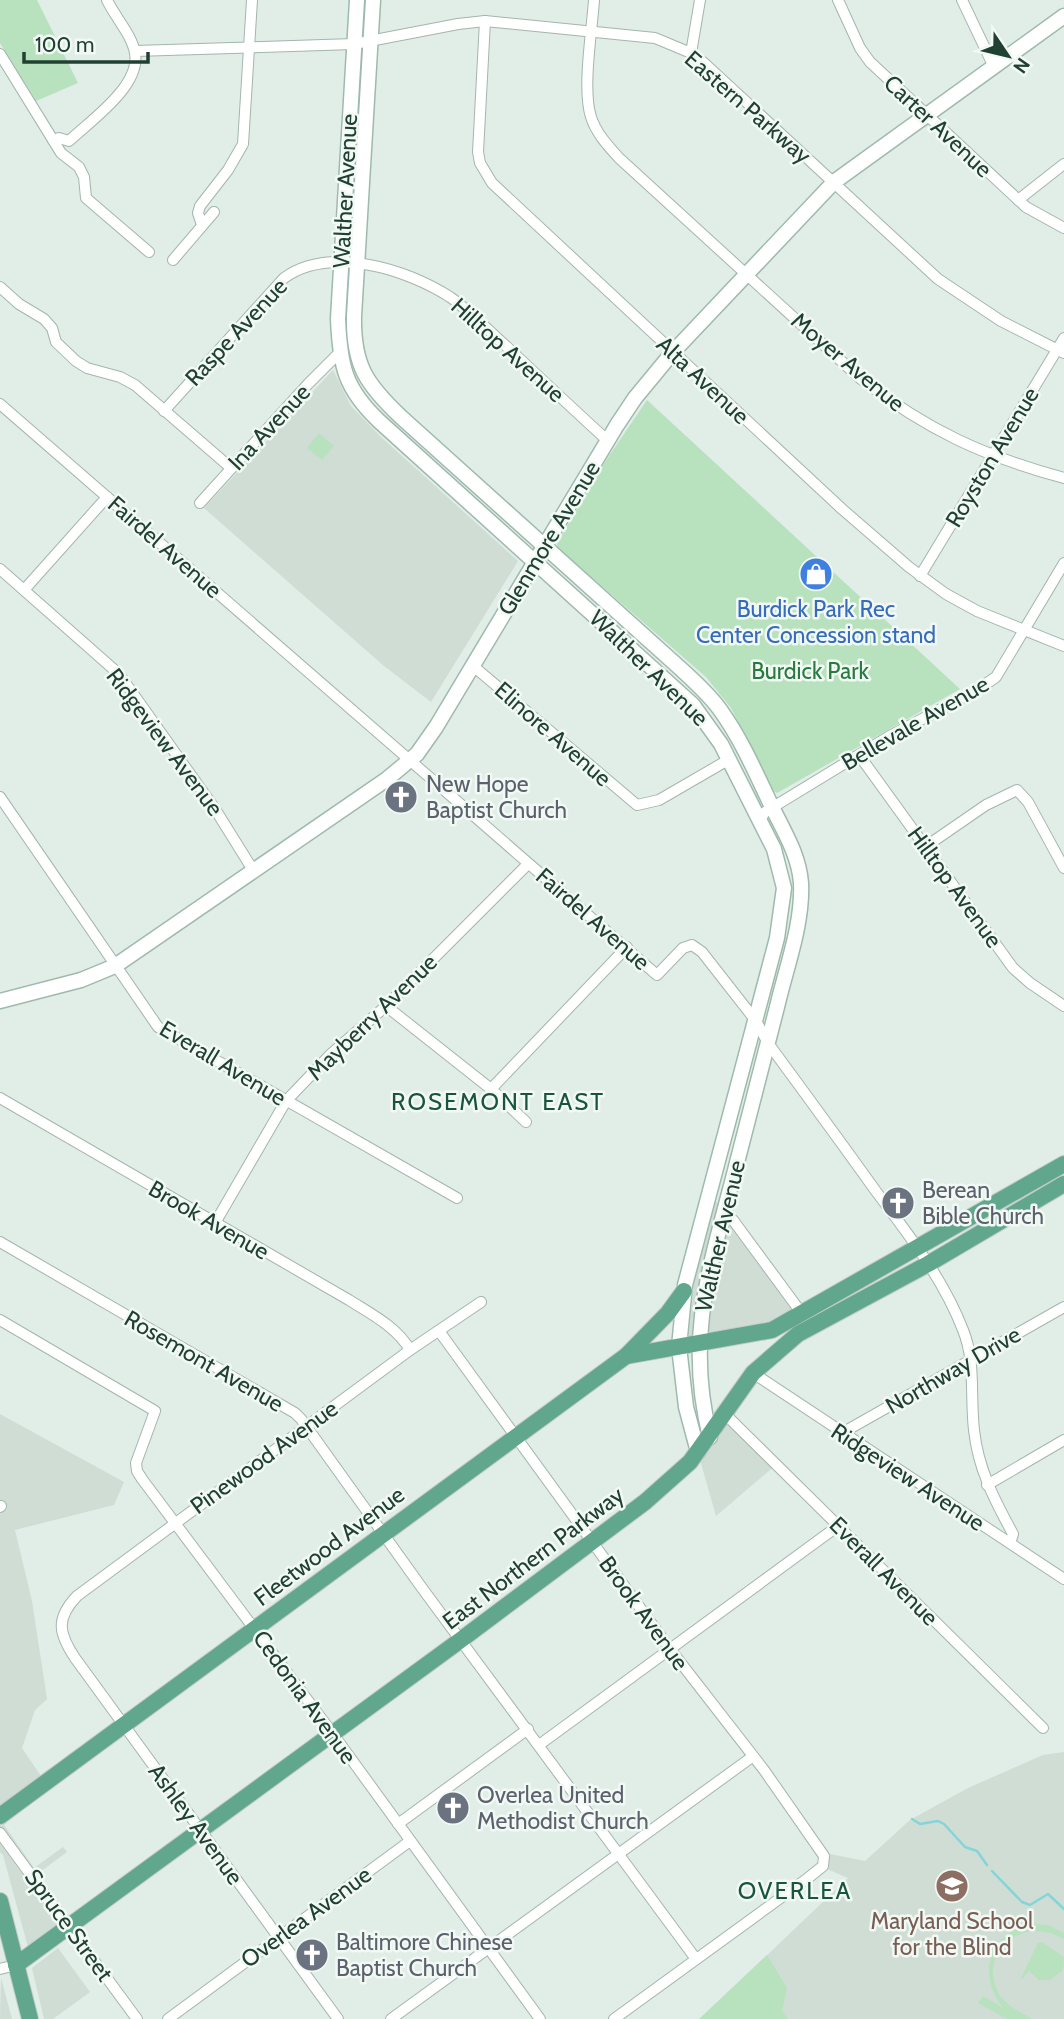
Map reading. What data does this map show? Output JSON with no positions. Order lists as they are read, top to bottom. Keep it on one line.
{"streets":{"main road":["Walther Avenue","Glenmore Avenue","Fleetwood Avenue","East Northern Parkway"],"street":["Eastern Parkway","Carter Avenue","Raspe Avenue","Hilltop Avenue","Moyer Avenue","Alta Avenue","Ina Avenue","Royston Avenue","Fairdel Avenue","Bellevale Avenue","Elinore Avenue","Ridgeview Avenue","Mayberry Avenue","Everall Avenue","Brook Avenue","Rosemont Avenue","Northway Drive","Pinewood Avenue","Cedonia Avenue","Ashley Avenue","Overlea Avenue","Spruce Street"]},"crossings":[["Eastern Parkway","Walther Avenue"],["Eastern Parkway","Moyer Avenue"],["Eastern Parkway","Alta Avenue"],["Eastern Parkway","Royston Avenue"],["Eastern Parkway","Glenmore Avenue"],["Carter Avenue","Glenmore Avenue"],["Walther Avenue","Raspe Avenue"],["Walther Avenue","Hilltop Avenue"],["Walther Avenue","Ina Avenue"],["Walther Avenue","Glenmore Avenue"],["Walther Avenue","Fairdel Avenue"],["Walther Avenue","Bellevale Avenue"],["Walther Avenue","Elinore Avenue"],["Walther Avenue","Fleetwood Avenue"],["Walther Avenue","East Northern Parkway"],["Raspe Avenue","Hilltop Avenue"],["Hilltop Avenue","Glenmore Avenue"],["Hilltop Avenue","Bellevale Avenue"],["Moyer Avenue","Royston Avenue"],["Moyer Avenue","Glenmore Avenue"],["Alta Avenue","Royston Avenue"],["Alta Avenue","Glenmore Avenue"],["Alta Avenue","Bellevale Avenue"],["Glenmore Avenue","Fairdel Avenue"],["Glenmore Avenue","Elinore Avenue"],["Glenmore Avenue","Ridgeview Avenue"],["Glenmore Avenue","Everall Avenue"],["Fairdel Avenue","Ridgeview Avenue"],["Fairdel Avenue","Mayberry Avenue"],["Fairdel Avenue","Northway Drive"],["Fairdel Avenue","East Northern Parkway"],["Ridgeview Avenue","Northway Drive"],["Ridgeview Avenue","East Northern Parkway"],["Mayberry Avenue","Everall Avenue"],["Mayberry Avenue","Brook Avenue"],["Everall Avenue","East Northern Parkway"],["Brook Avenue","Rosemont Avenue"],["Brook Avenue","Pinewood Avenue"],["Brook Avenue","Fleetwood Avenue"],["Brook Avenue","East Northern Parkway"],["Rosemont Avenue","Pinewood Avenue"],["Rosemont Avenue","Fleetwood Avenue"],["Rosemont Avenue","East Northern Parkway"],["Pinewood Avenue","Cedonia Avenue"],["Pinewood Avenue","Ashley Avenue"],["Fleetwood Avenue","East Northern Parkway"],["Fleetwood Avenue","Cedonia Avenue"],["Fleetwood Avenue","Ashley Avenue"],["East Northern Parkway","Cedonia Avenue"],["East Northern Parkway","Ashley Avenue"],["East Northern Parkway","Spruce Street"],["Cedonia Avenue","Overlea Avenue"],["Ashley Avenue","Overlea Avenue"]],"districts":["ROSEMONT EAST","OVERLEA"],"parks":["Burdick Park"],"places":{"shop":["Burdick Park Rec Center Concession stand"],"church":["New Hope Baptist Church","Berean Bible Church","Overlea United Methodist Church","Baltimore Chinese Baptist Church"],"school or university":["Maryland School for the Blind"]},"scale_bar":"100 m","north":"bottom right"}
